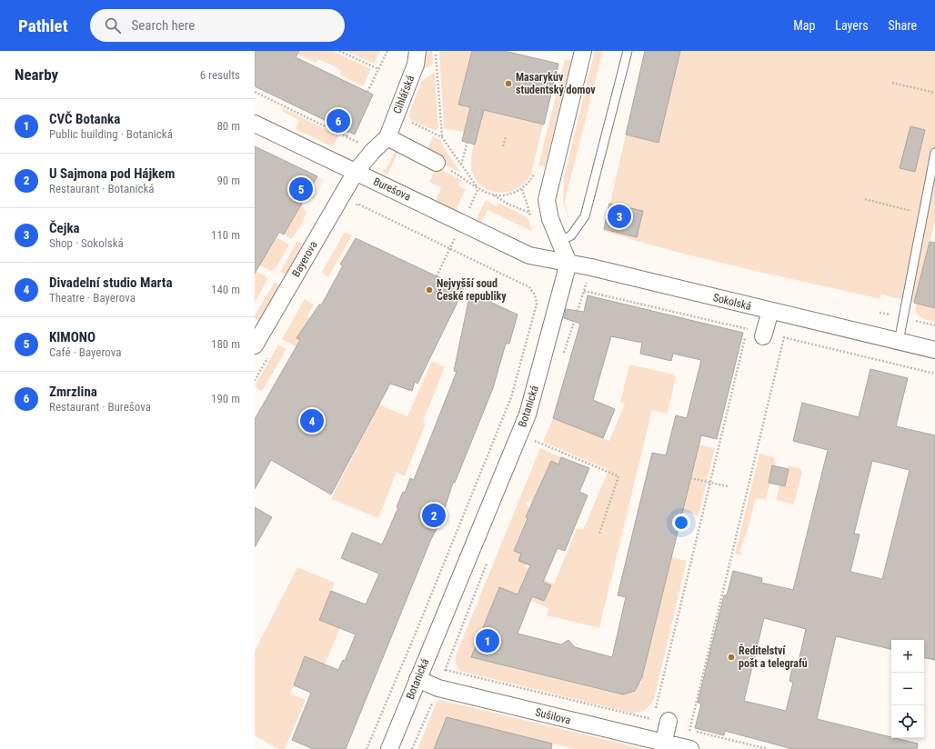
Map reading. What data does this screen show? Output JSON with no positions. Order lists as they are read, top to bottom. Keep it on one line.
{"streets":{"street":["Cihlářská","Burešova","Bayerova","Sokolská","Botanická","Sušilova"]},"crossings":[["Cihlářská","Burešova"],["Cihlářská","Bayerova"],["Burešova","Bayerova"],["Burešova","Sokolská"],["Sokolská","Botanická"],["Botanická","Sušilova"]],"places":["Masarykův studentský domov","Nejvyšší soud České republiky","Ředitelství pošt a telegrafů"],"page":{"header":"Pathlet","search":"Search here","nav":["Map","Layers","Share"],"heading":["Nearby","6 results"],"list":[{"mark":"1","name":"CVČ Botanka","note":"Public building · Botanická","value":"80 m"},{"mark":"2","name":"U Sajmona pod Hájkem","note":"Restaurant · Botanická","value":"90 m"},{"mark":"3","name":"Čejka","note":"Shop · Sokolská","value":"110 m"},{"mark":"4","name":"Divadelní studio Marta","note":"Theatre · Bayerova","value":"140 m"},{"mark":"5","name":"KIMONO","note":"Café · Bayerova","value":"180 m"},{"mark":"6","name":"Zmrzlina","note":"Restaurant · Burešova","value":"190 m"}],"pins":["6","5","3","4","2","1"],"map_buttons":["+","−"]}}
